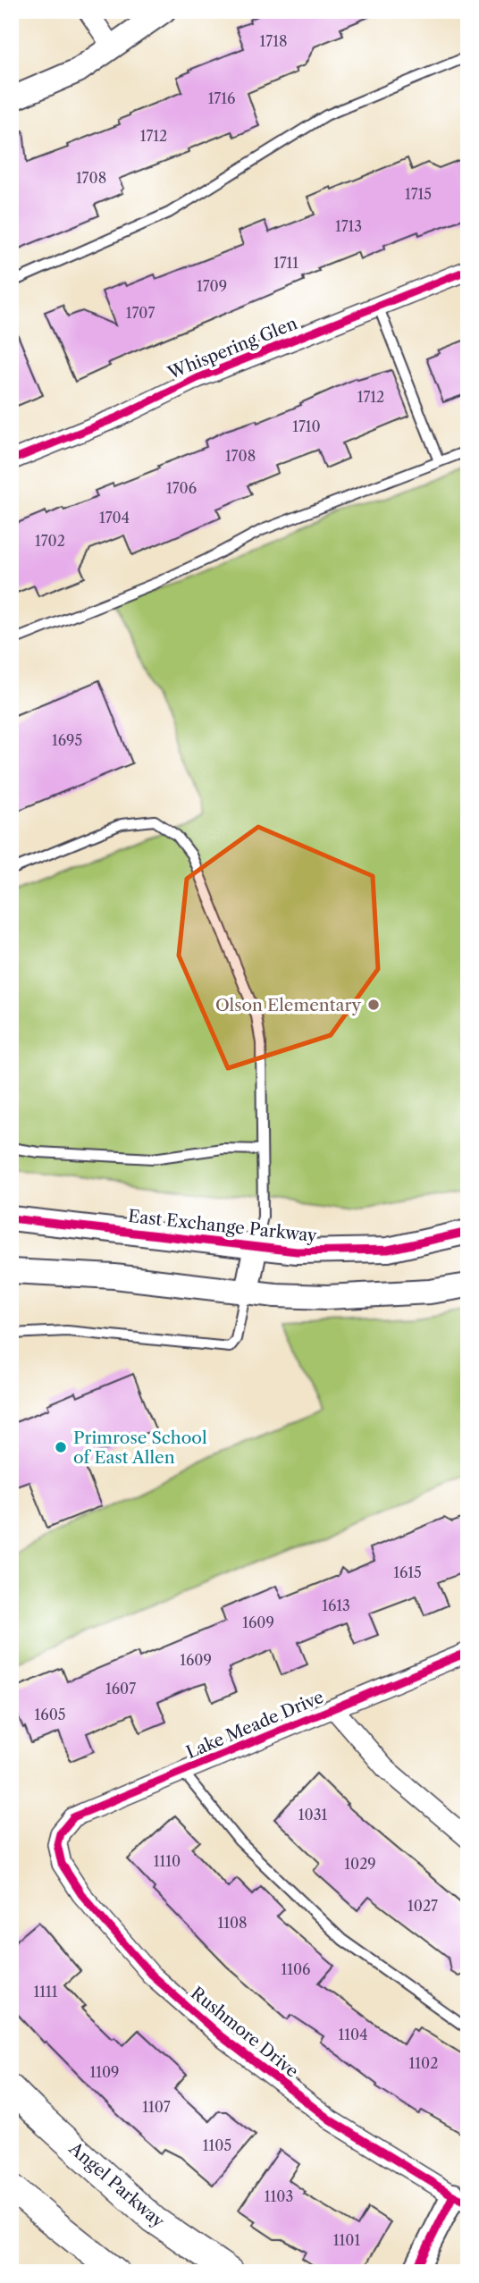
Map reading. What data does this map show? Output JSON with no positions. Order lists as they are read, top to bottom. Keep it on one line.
{"streets":{"main road":["Angel Parkway"],"street":["Whispering Glen","East Exchange Parkway","Lake Meade Drive","Rushmore Drive"]},"crossings":[["Lake Meade Drive","Rushmore Drive"]],"places":["Olson Elementary","Primrose School of East Allen"],"house_numbers":["1718","1716","1712","1708","1715","1713","1711","1709","1707","1712","1710","1708","1706","1704","1702","1695","1615","1613","1609","1609","1607","1605","1031","1110","1029","1027","1108","1106","1111","1104","1102","1109","1107","1105","1103","1101"]}
